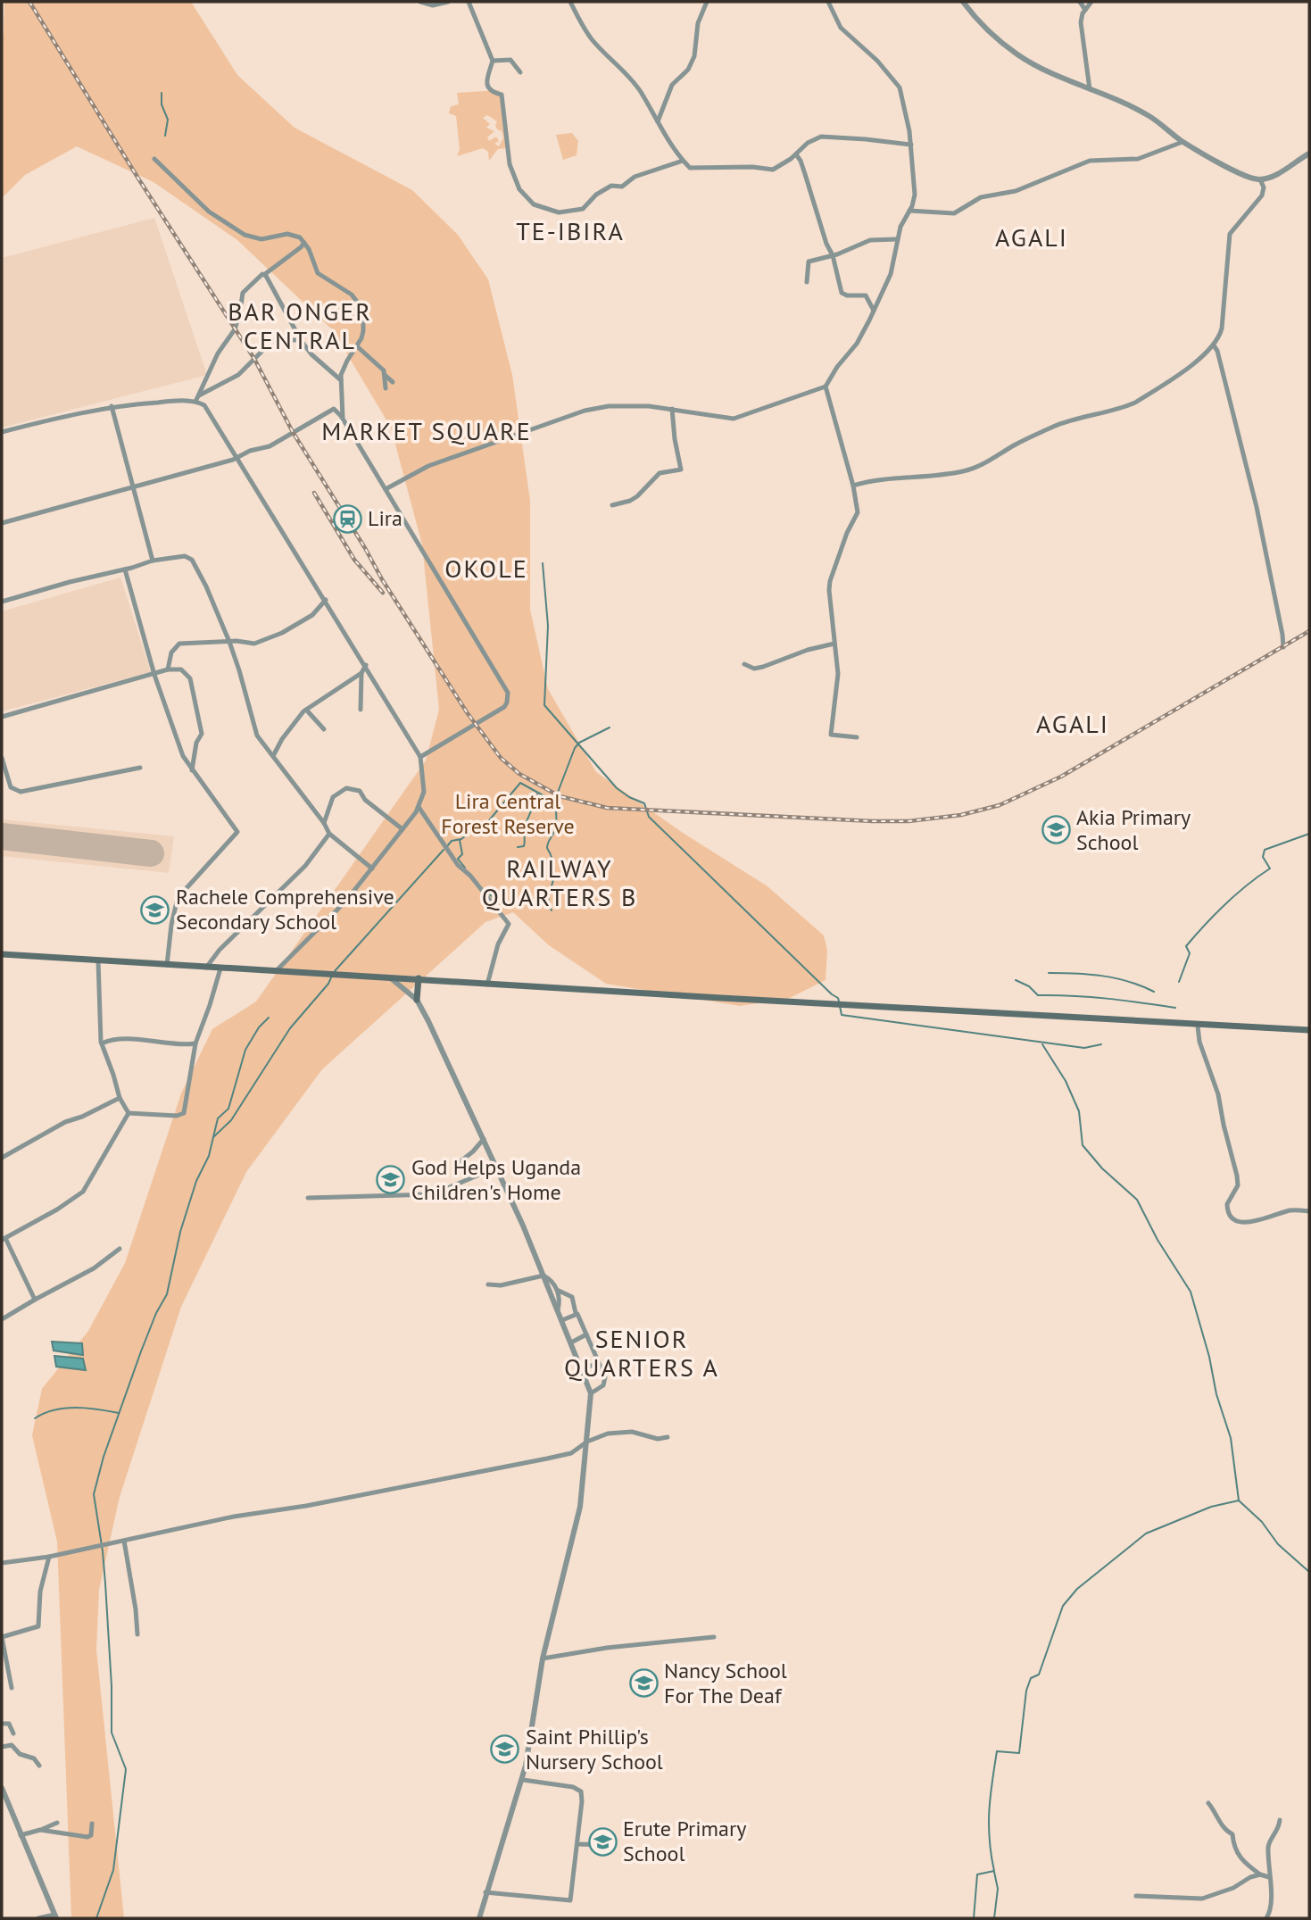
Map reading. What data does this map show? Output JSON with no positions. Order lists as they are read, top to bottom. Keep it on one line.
{"districts":["TE-IBIRA","AGALI","BAR ONGER CENTRAL","MARKET SQUARE","OKOLE","AGALI","RAILWAY QUARTERS B","SENIOR QUARTERS A"],"parks":["Lira Central Forest Reserve"],"places":{"station":["Lira"],"school or university":["Akia Primary School","Rachele Comprehensive Secondary School","God Helps Uganda Children's Home","Nancy School For The Deaf","Saint Phillip's Nursery School","Erute Primary School"]}}
